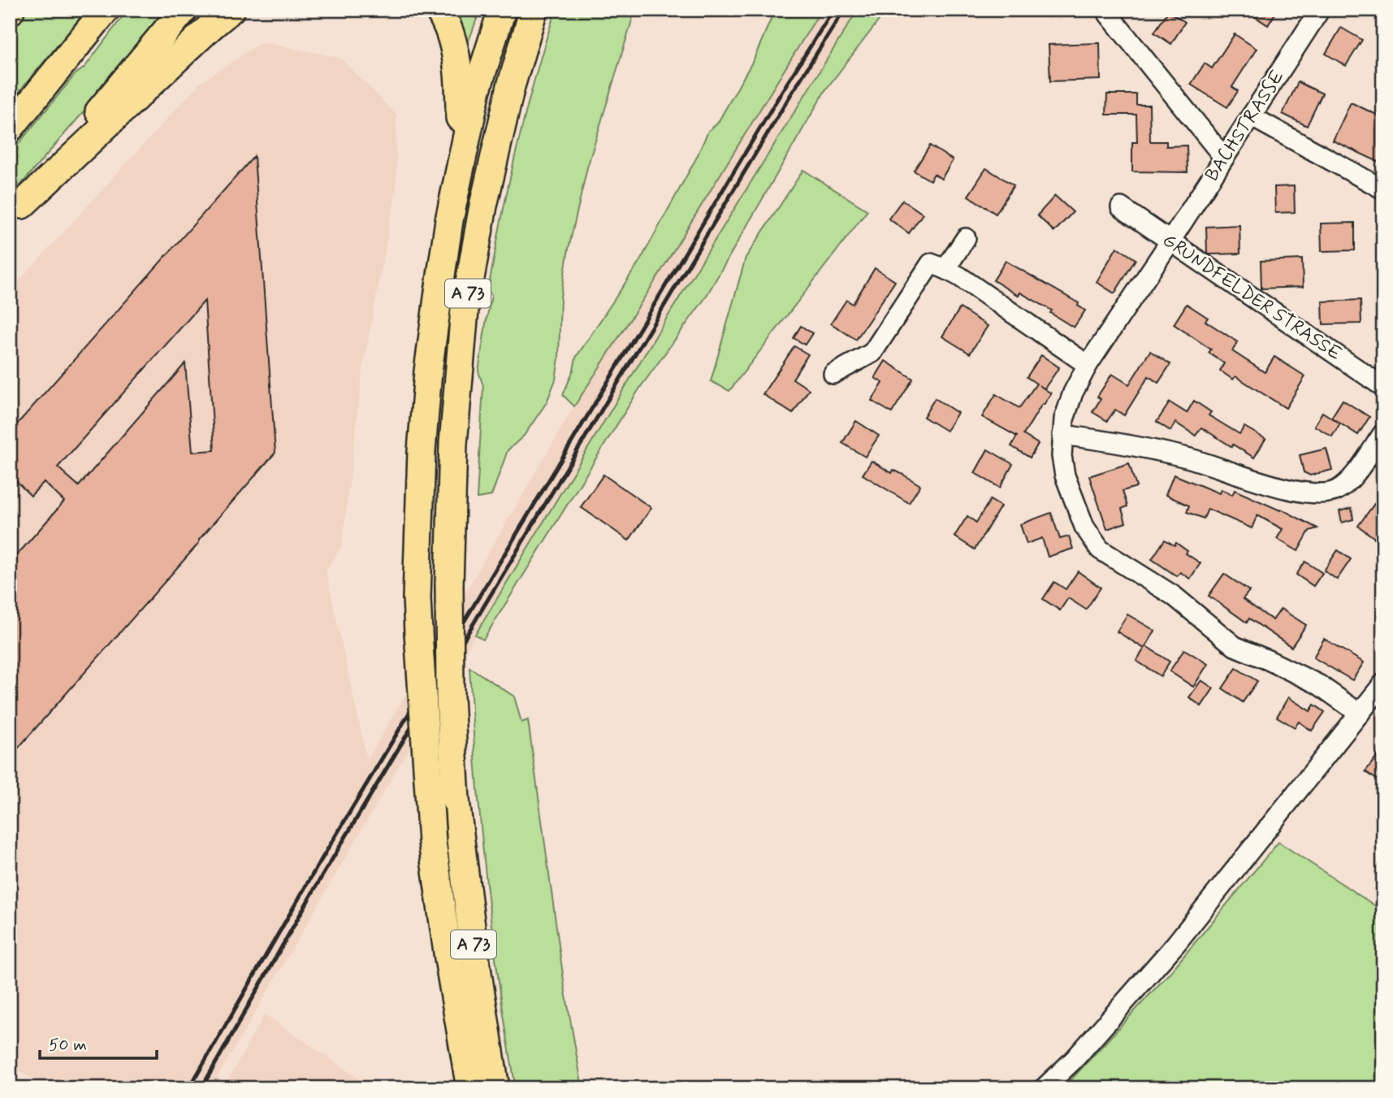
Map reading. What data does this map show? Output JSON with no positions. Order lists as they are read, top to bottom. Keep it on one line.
{"streets":{"highway":["A 73"],"street":["BACHSTRASSE","GRUNDFELDER STRASSE"]},"crossings":[["BACHSTRASSE","GRUNDFELDER STRASSE"]],"scale_bar":"50 m"}
